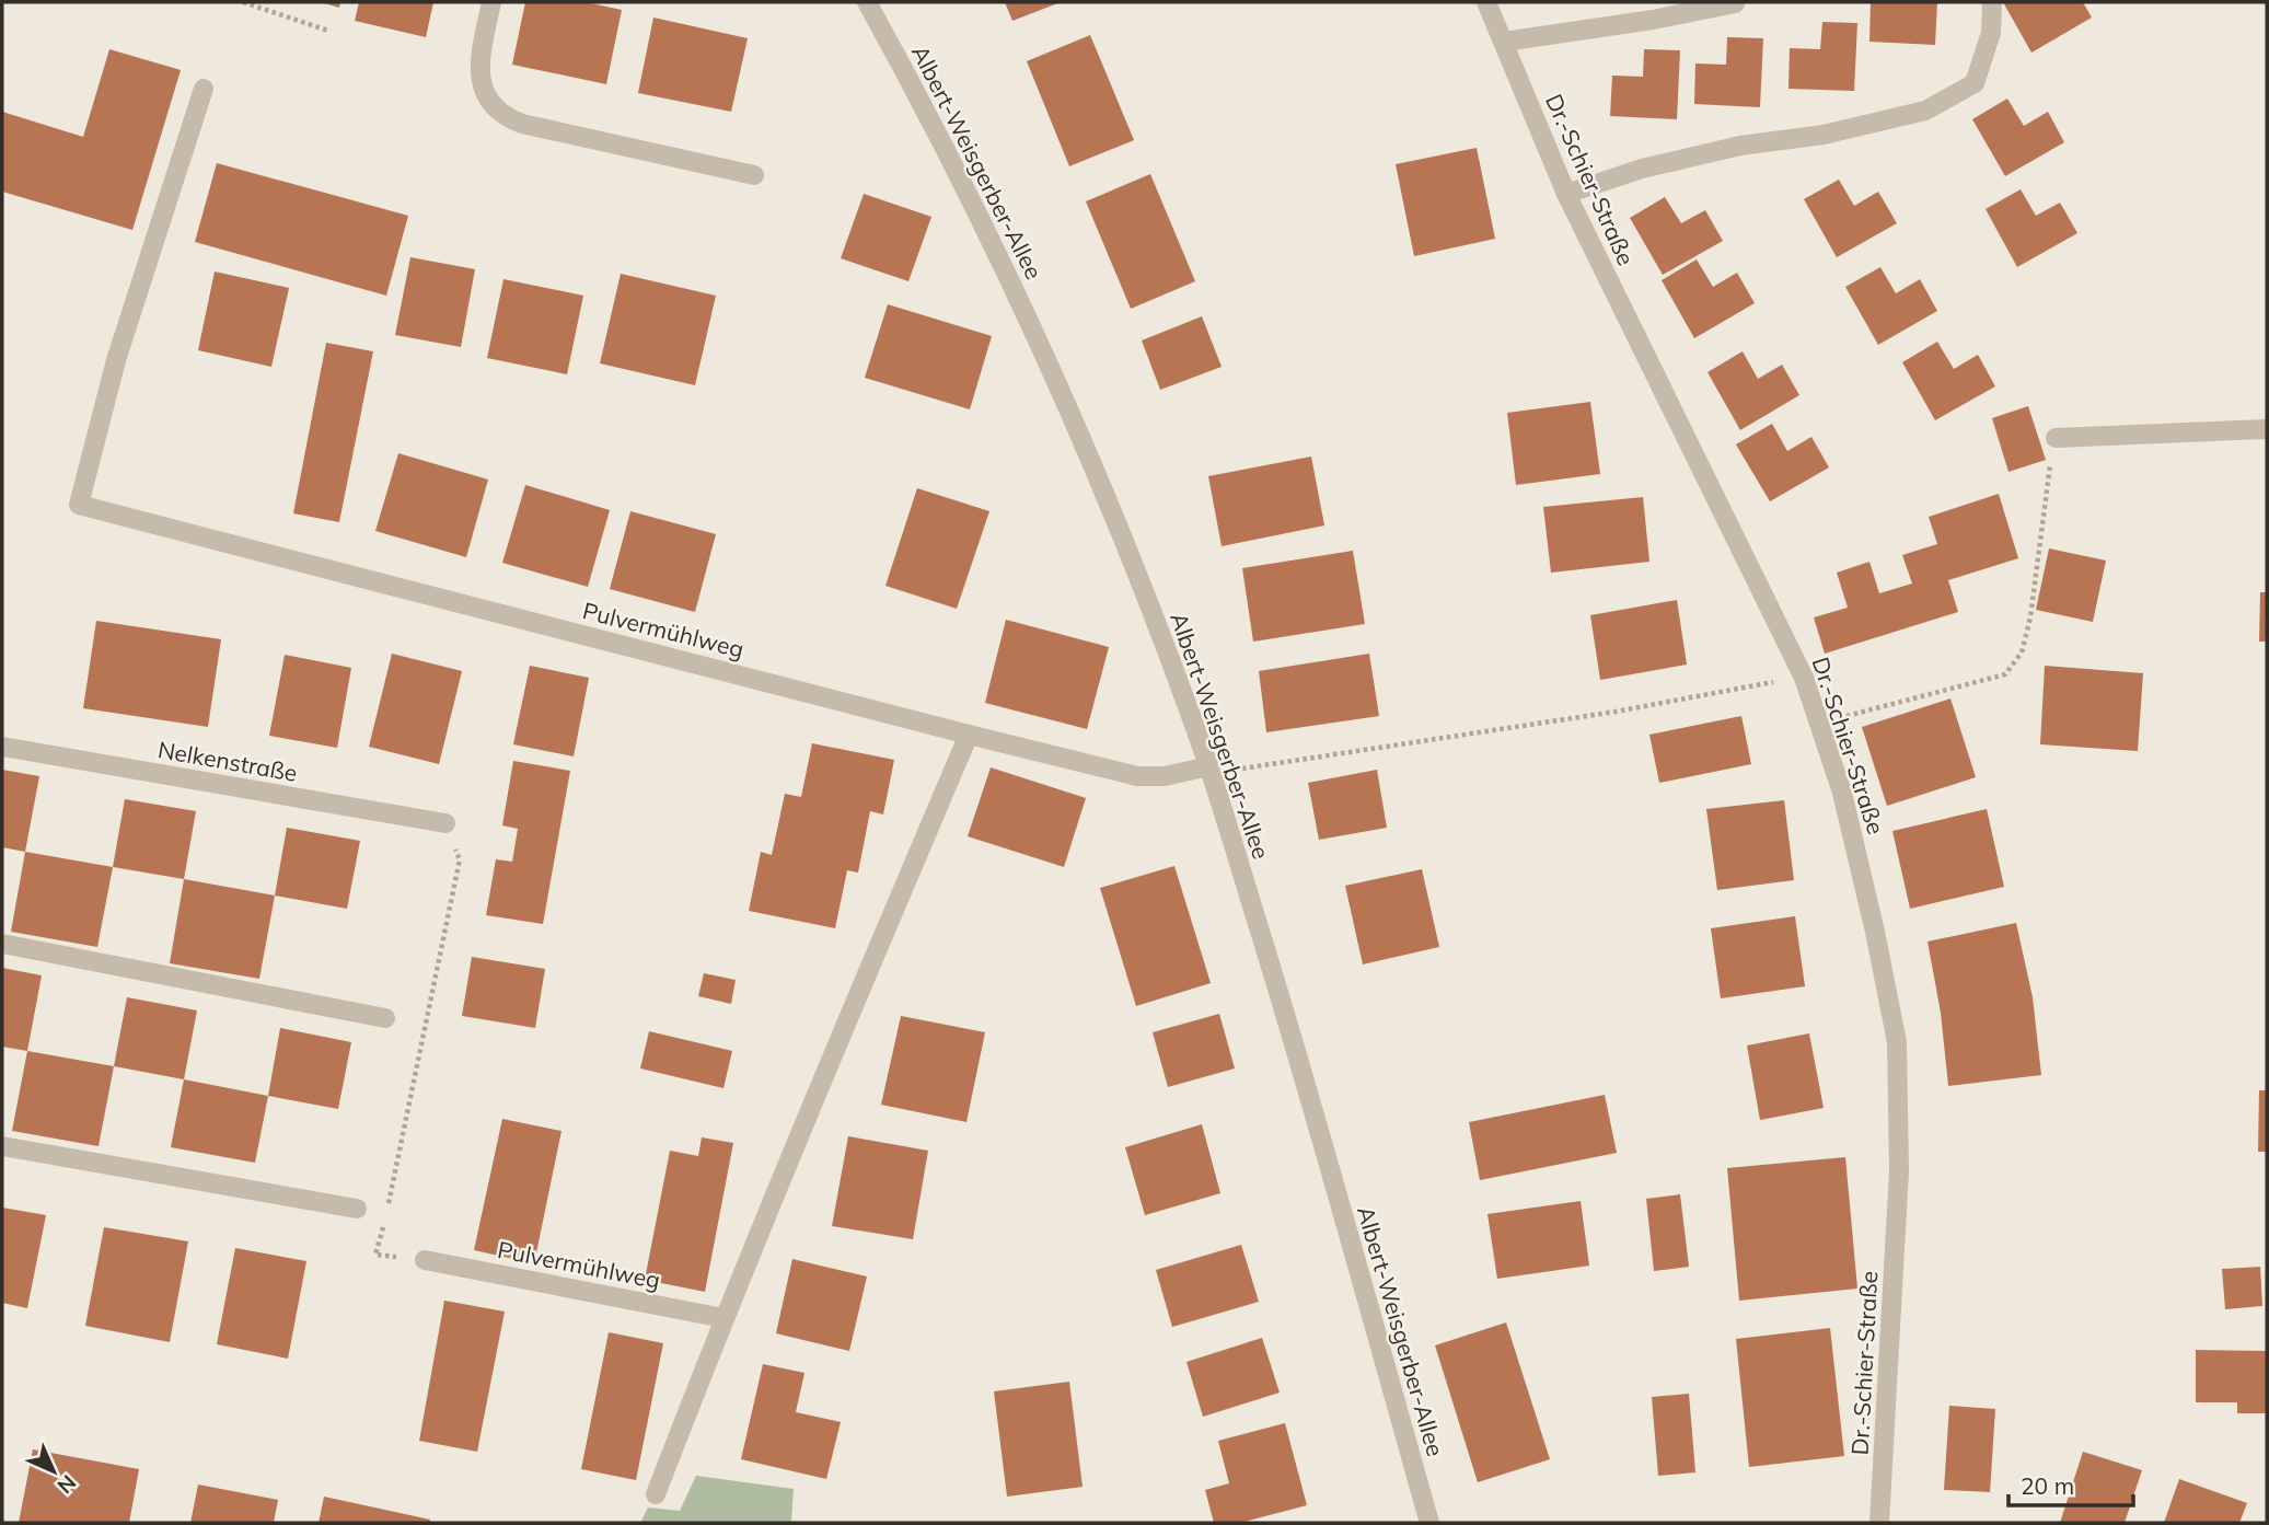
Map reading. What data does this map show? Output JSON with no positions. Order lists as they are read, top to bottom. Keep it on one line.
{"streets":{"street":["Albert-Weisgerber-Allee","Dr.-Schier-Straße","Pulvermühlweg","Nelkenstraße"]},"crossings":[["Albert-Weisgerber-Allee","Pulvermühlweg"]],"scale_bar":"20 m","north":"bottom right"}
